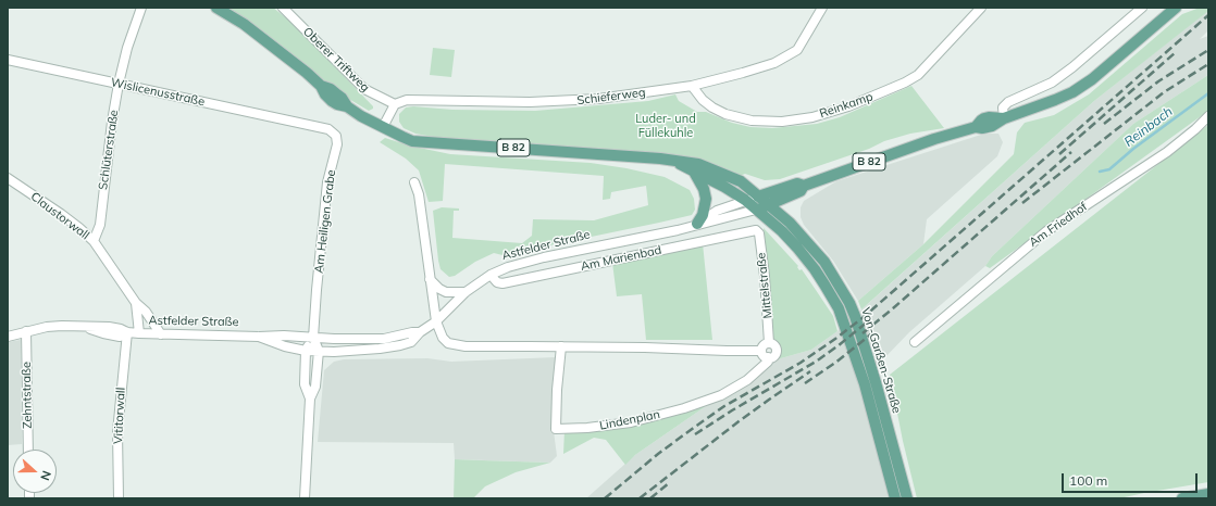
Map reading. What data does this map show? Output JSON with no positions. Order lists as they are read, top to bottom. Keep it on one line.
{"streets":{"main road":["B 82","Astfelder Straße","Von-Garßen-Straße"],"street":["Oberer Triftweg","Wislicenusstraße","Schieferweg","Reinkamp","Schlüterstraße","Claustorwall","Am Heiligen Grabe","Am Friedhof","Am Marienbad","Mittelstraße","Zehntstraße","Vititorwall","Lindenplan"]},"crossings":[["Oberer Triftweg","Schieferweg"],["Wislicenusstraße","Schlüterstraße"],["Wislicenusstraße","Am Heiligen Grabe"],["Schieferweg","Reinkamp"],["Schlüterstraße","Claustorwall"],["Claustorwall","Astfelder Straße"],["Am Heiligen Grabe","Astfelder Straße"],["Astfelder Straße","Am Marienbad"],["Astfelder Straße","Von-Garßen-Straße"],["Astfelder Straße","Zehntstraße"],["Astfelder Straße","Vititorwall"],["Am Marienbad","Mittelstraße"],["Mittelstraße","Lindenplan"]],"water":["Reinbach"],"parks":["Luder- und Füllekuhle"],"scale_bar":"100 m","north":"right"}
